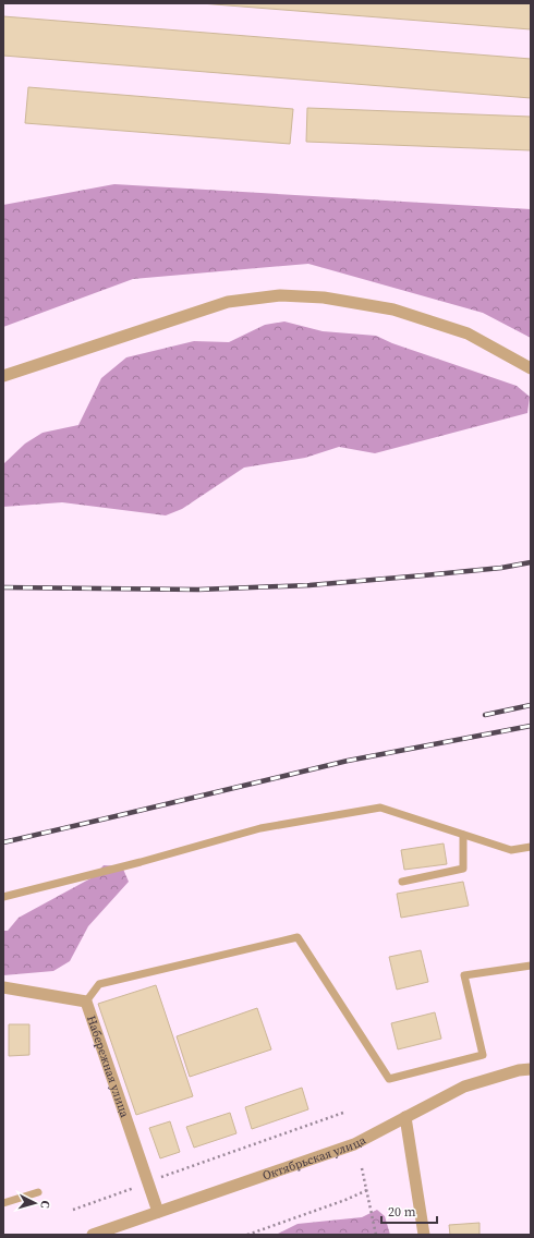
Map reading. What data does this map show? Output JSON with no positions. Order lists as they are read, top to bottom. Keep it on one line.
{"streets":{"street":["Набережная улица","Октябрьская улица"]},"crossings":[["Набережная улица","Октябрьская улица"]],"scale_bar":"20 m","north":"right"}
